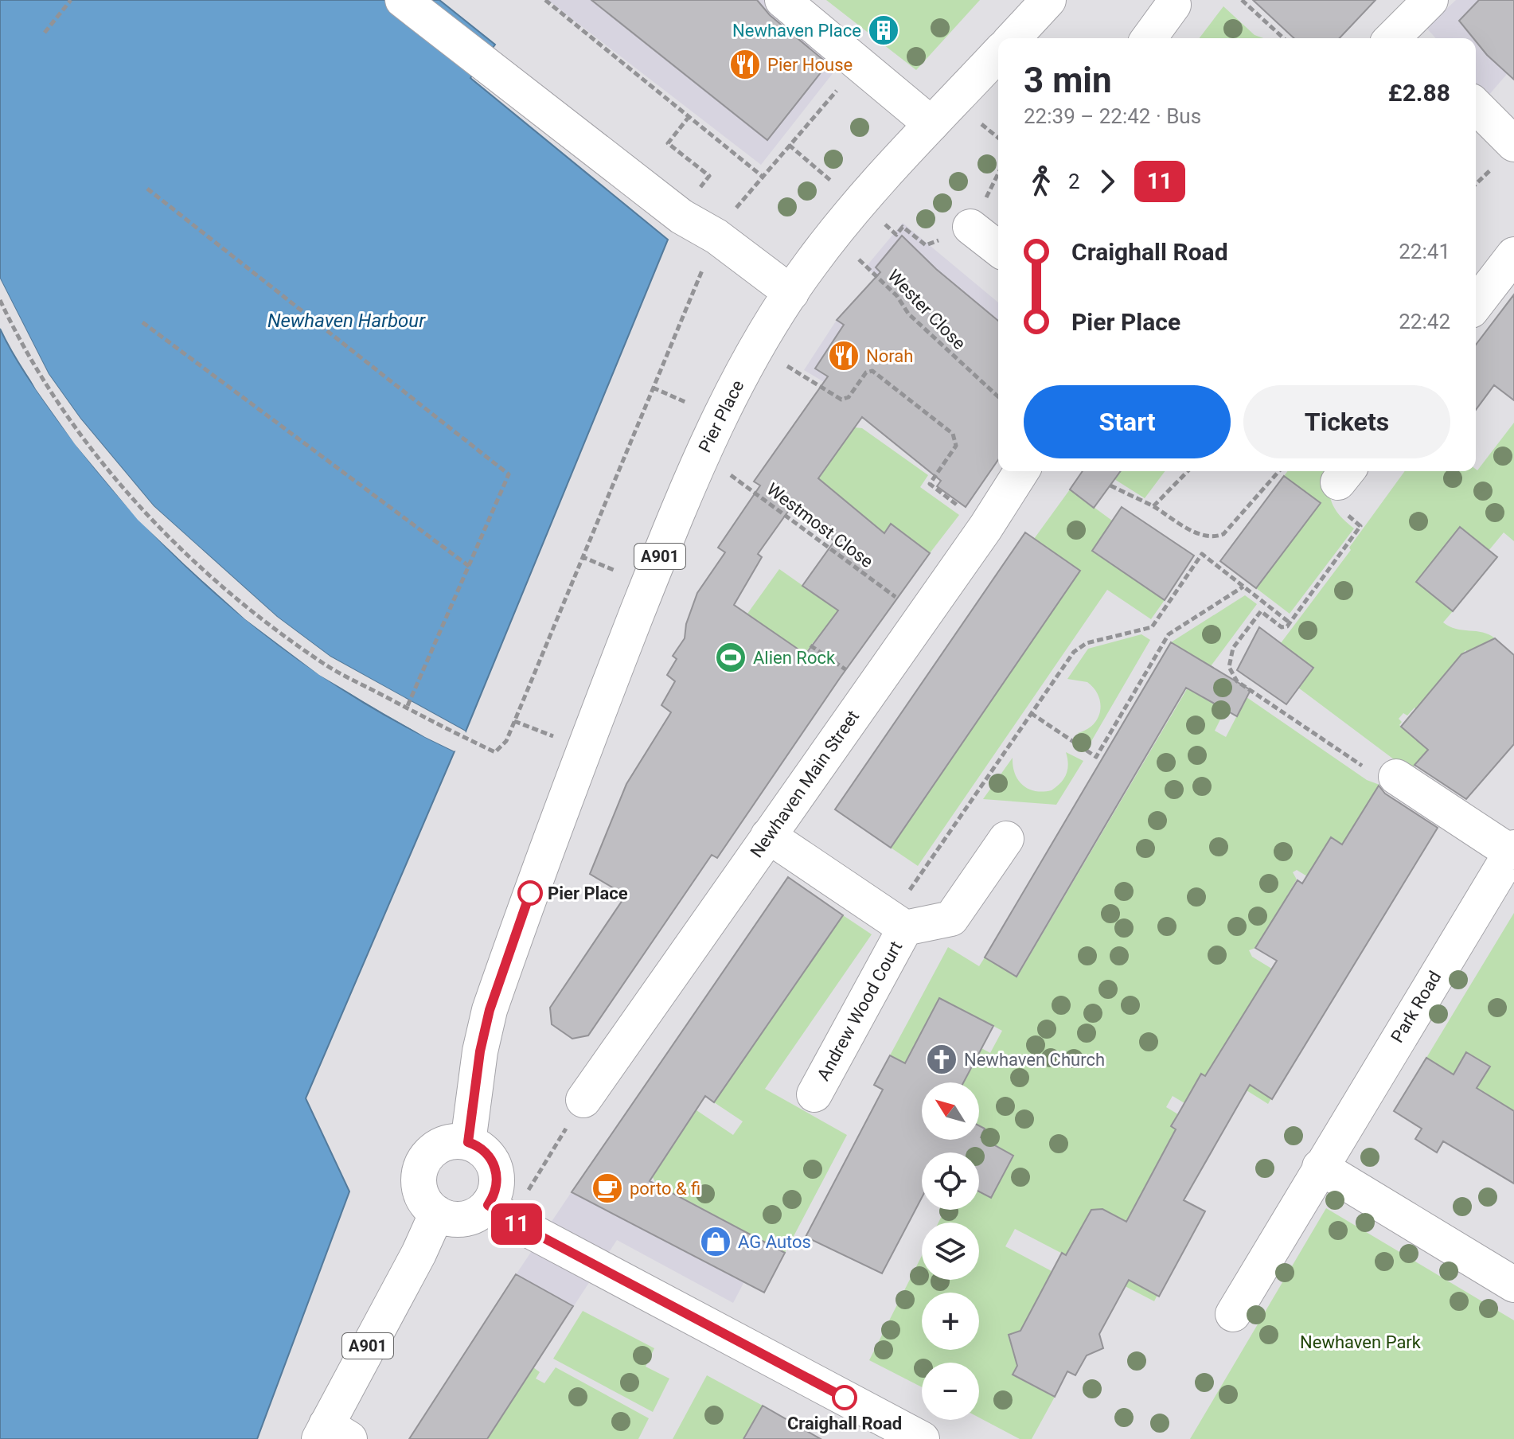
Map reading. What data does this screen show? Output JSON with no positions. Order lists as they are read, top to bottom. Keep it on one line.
{"streets":{"street":["Pier Place","A901","Newhaven Main Street","Park Road","Andrew Wood Court"],"path":["Wester Close","Westmost Close"]},"crossings":[["Wester Close","Pier Place"],["Pier Place","Westmost Close"],["Pier Place","A901"],["Westmost Close","Newhaven Main Street"],["Newhaven Main Street","Andrew Wood Court"]],"water":["Newhaven Harbour"],"parks":["Newhaven Park"],"places":{"building":["Newhaven Place"],"restaurant":["Pier House","Norah"],"sports":["Alien Rock"],"other":["Pier Place","Craighall Road"],"church":["Newhaven Church"],"cafe":["porto & fi"],"shop":["AG Autos"]},"lines":["bus line 11"],"north":"top left","page":{"on_map":"11","heading":["3 min","22:39 – 22:42 · Bus","£2.88"],"legs":["2","11"],"list":[{"name":"Craighall Road","value":"22:41"},{"name":"Pier Place","value":"22:42"}],"buttons":["Start","Tickets"],"map_buttons":["+","−"]}}
